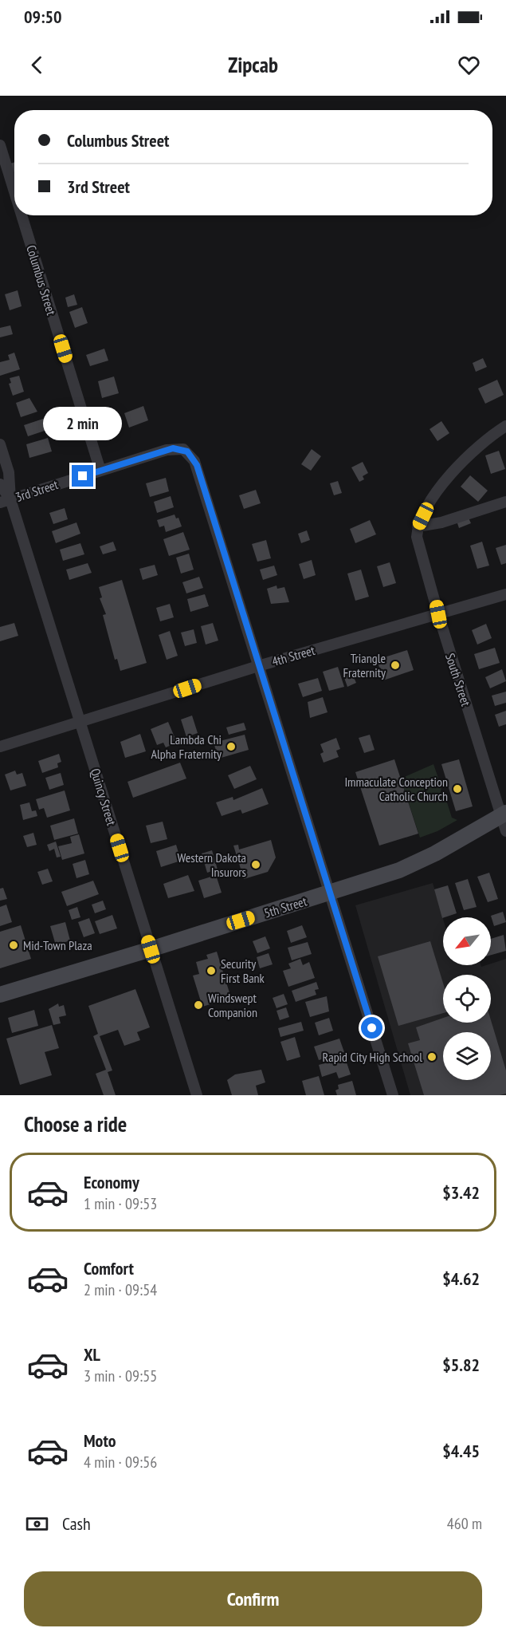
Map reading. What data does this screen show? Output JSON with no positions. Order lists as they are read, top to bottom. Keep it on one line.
{"streets":{"main road":["5th Street"],"street":["Columbus Street","3rd Street","4th Street","South Street","Quincy Street"]},"crossings":[["Columbus Street","3rd Street"],["3rd Street","4th Street"],["3rd Street","Quincy Street"],["4th Street","South Street"],["4th Street","Quincy Street"],["South Street","5th Street"],["Quincy Street","5th Street"]],"places":["Triangle Fraternity","Lambda Chi Alpha Fraternity","Immaculate Conception Catholic Church","Western Dakota Insurors","Mid-Town Plaza","Security First Bank","Windswept Companion","Rapid City High School"],"north":"bottom left","page":{"status":"09:50","header":"Zipcab","banner":["Columbus Street","3rd Street"],"bubble":"2 min","heading":"Choose a ride","list":[{"name":"Economy","note":"1 min · 09:53","value":"$3.42"},{"name":"Comfort","note":"2 min · 09:54","value":"$4.62"},{"name":"XL","note":"3 min · 09:55","value":"$5.82"},{"name":"Moto","note":"4 min · 09:56","value":"$4.45"}],"pay":["Cash","460 m"],"buttons":"Confirm"}}
